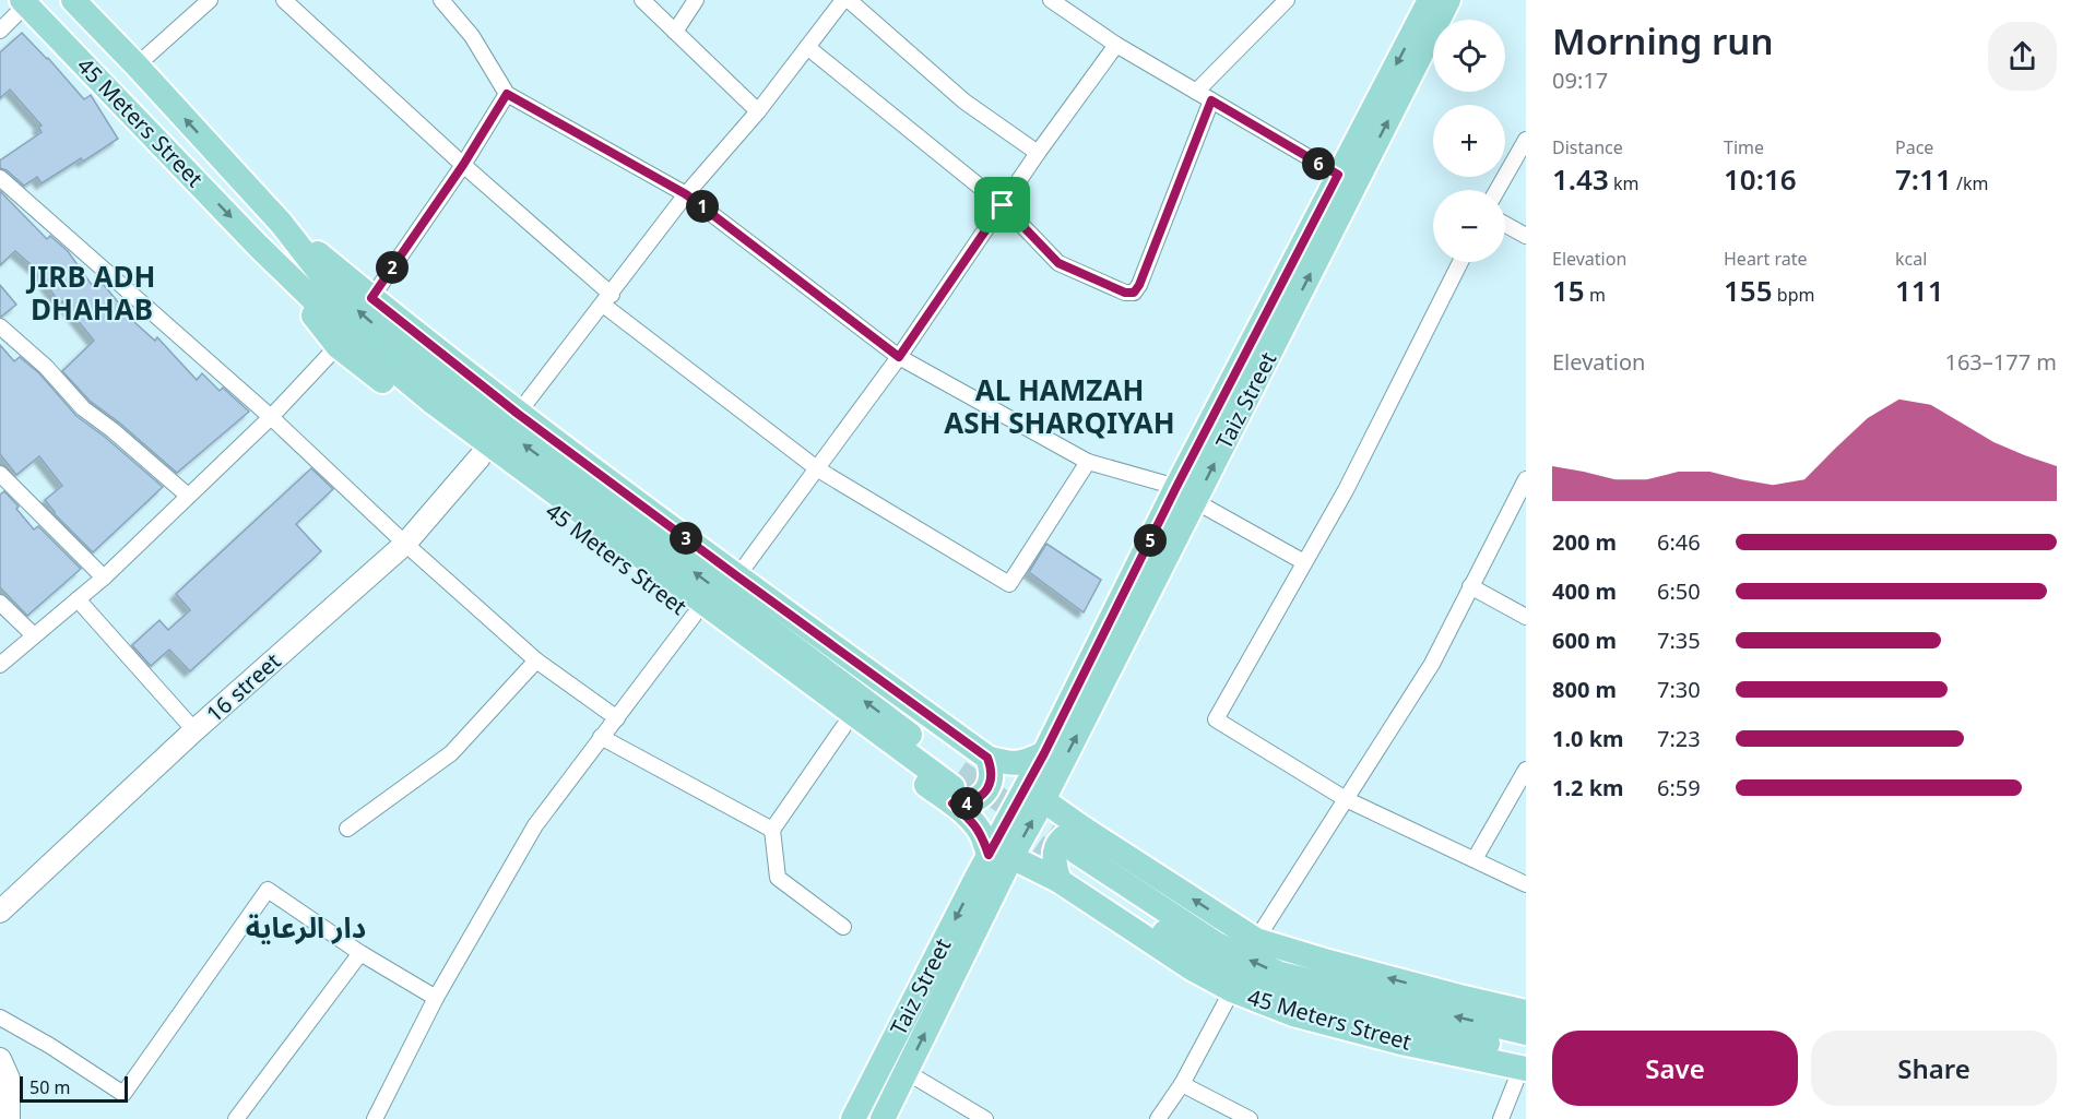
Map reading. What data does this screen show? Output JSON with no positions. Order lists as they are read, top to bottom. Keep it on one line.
{"streets":{"main road":["45 Meters Street","Taiz Street"],"street":["16 street"]},"crossings":[["45 Meters Street","Taiz Street"],["45 Meters Street","16 street"]],"districts":["JIRB ADH DHAHAB","AL HAMZAH ASH SHARQIYAH","دار الرعاية"],"scale_bar":"50 m","page":{"heading":["Morning run","09:17"],"map_buttons":["+","−"],"stats":[["Distance","1.43 km"],["Time","10:16"],["Pace","7:11 /km"],["Elevation","15 m"],["Heart rate","155 bpm"],["kcal","111"]],"pins":["6","1","2","3","5","4"],"chart":["Elevation","163–177 m"],"list":[{"name":"200 m","note":"6:46"},{"name":"400 m","note":"6:50"},{"name":"600 m","note":"7:35"},{"name":"800 m","note":"7:30"},{"name":"1.0 km","note":"7:23"},{"name":"1.2 km","note":"6:59"}],"buttons":["Save","Share"],"scale":"50 m"}}
